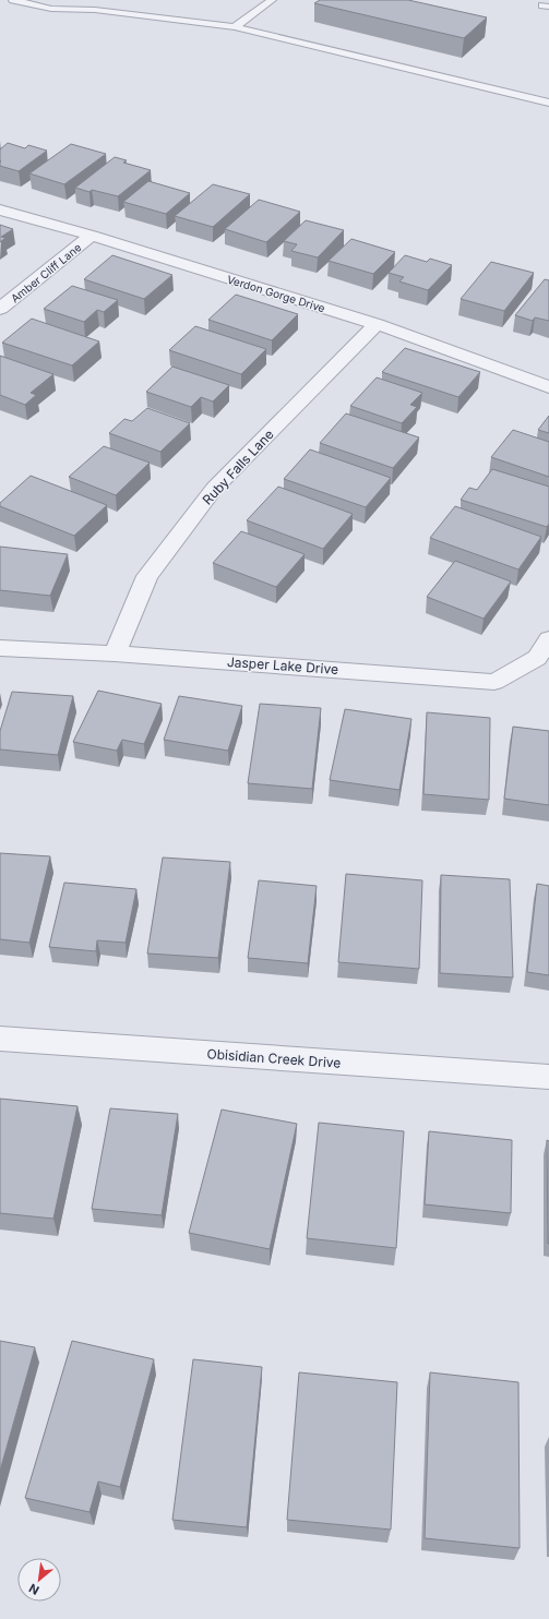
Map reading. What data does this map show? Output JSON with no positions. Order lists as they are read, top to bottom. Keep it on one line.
{"streets":{"street":["Amber Cliff Lane","Verdon Gorge Drive","Ruby Falls Lane","Jasper Lake Drive","Obisidian Creek Drive"]},"crossings":[["Amber Cliff Lane","Verdon Gorge Drive"],["Verdon Gorge Drive","Ruby Falls Lane"],["Ruby Falls Lane","Jasper Lake Drive"]],"north":"bottom left"}
